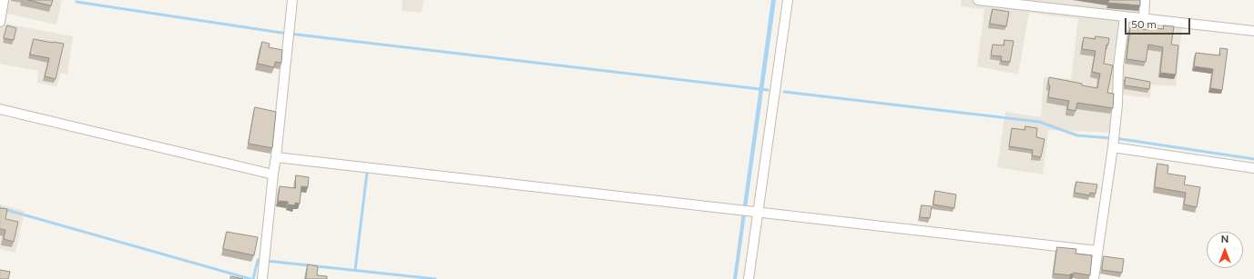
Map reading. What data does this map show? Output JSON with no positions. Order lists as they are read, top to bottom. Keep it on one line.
{"scale_bar":"50 m","north":"top"}
